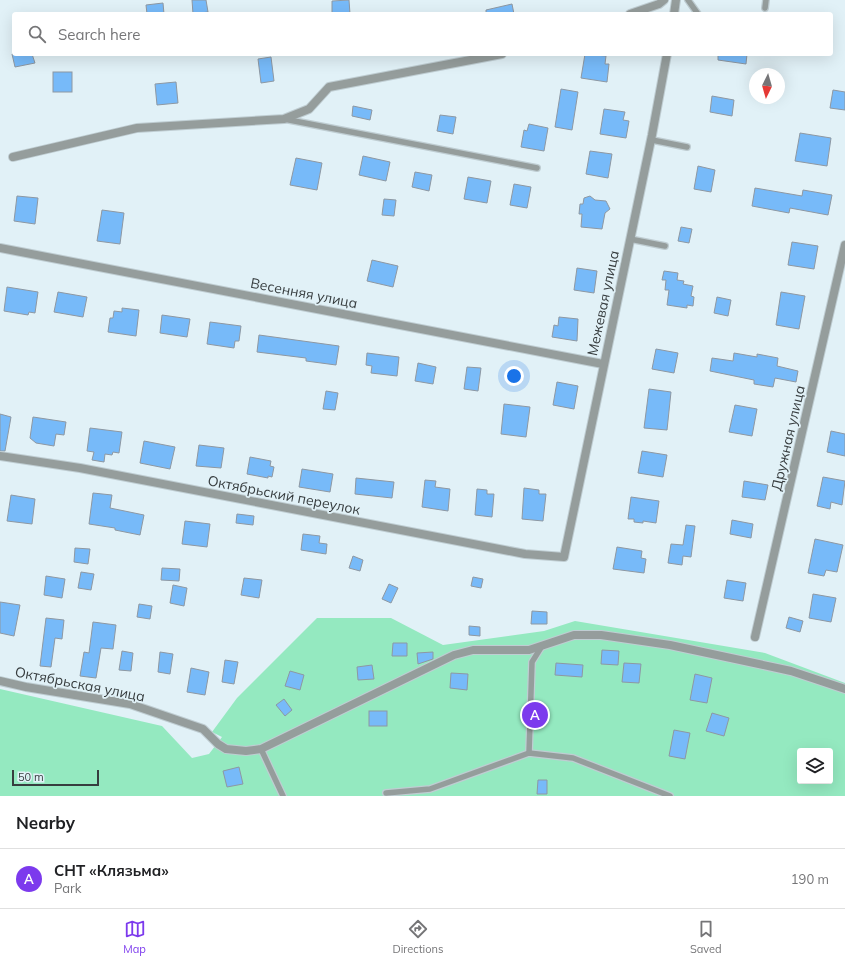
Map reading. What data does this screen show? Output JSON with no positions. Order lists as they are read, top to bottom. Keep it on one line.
{"streets":{"street":["Весенняя улица","Межевая улица","Дружная улица","Октябрьский переулок","Октябрьская улица"]},"crossings":[["Весенняя улица","Межевая улица"],["Межевая улица","Октябрьский переулок"]],"scale_bar":"50 m","north":"bottom","page":{"search":"Search here","pins":"A","scale":"50 m","heading":"Nearby","list":[{"mark":"A","name":"СНТ «Клязьма»","note":"Park","value":"190 m"}],"nav":["Map","Directions","Saved"]}}
